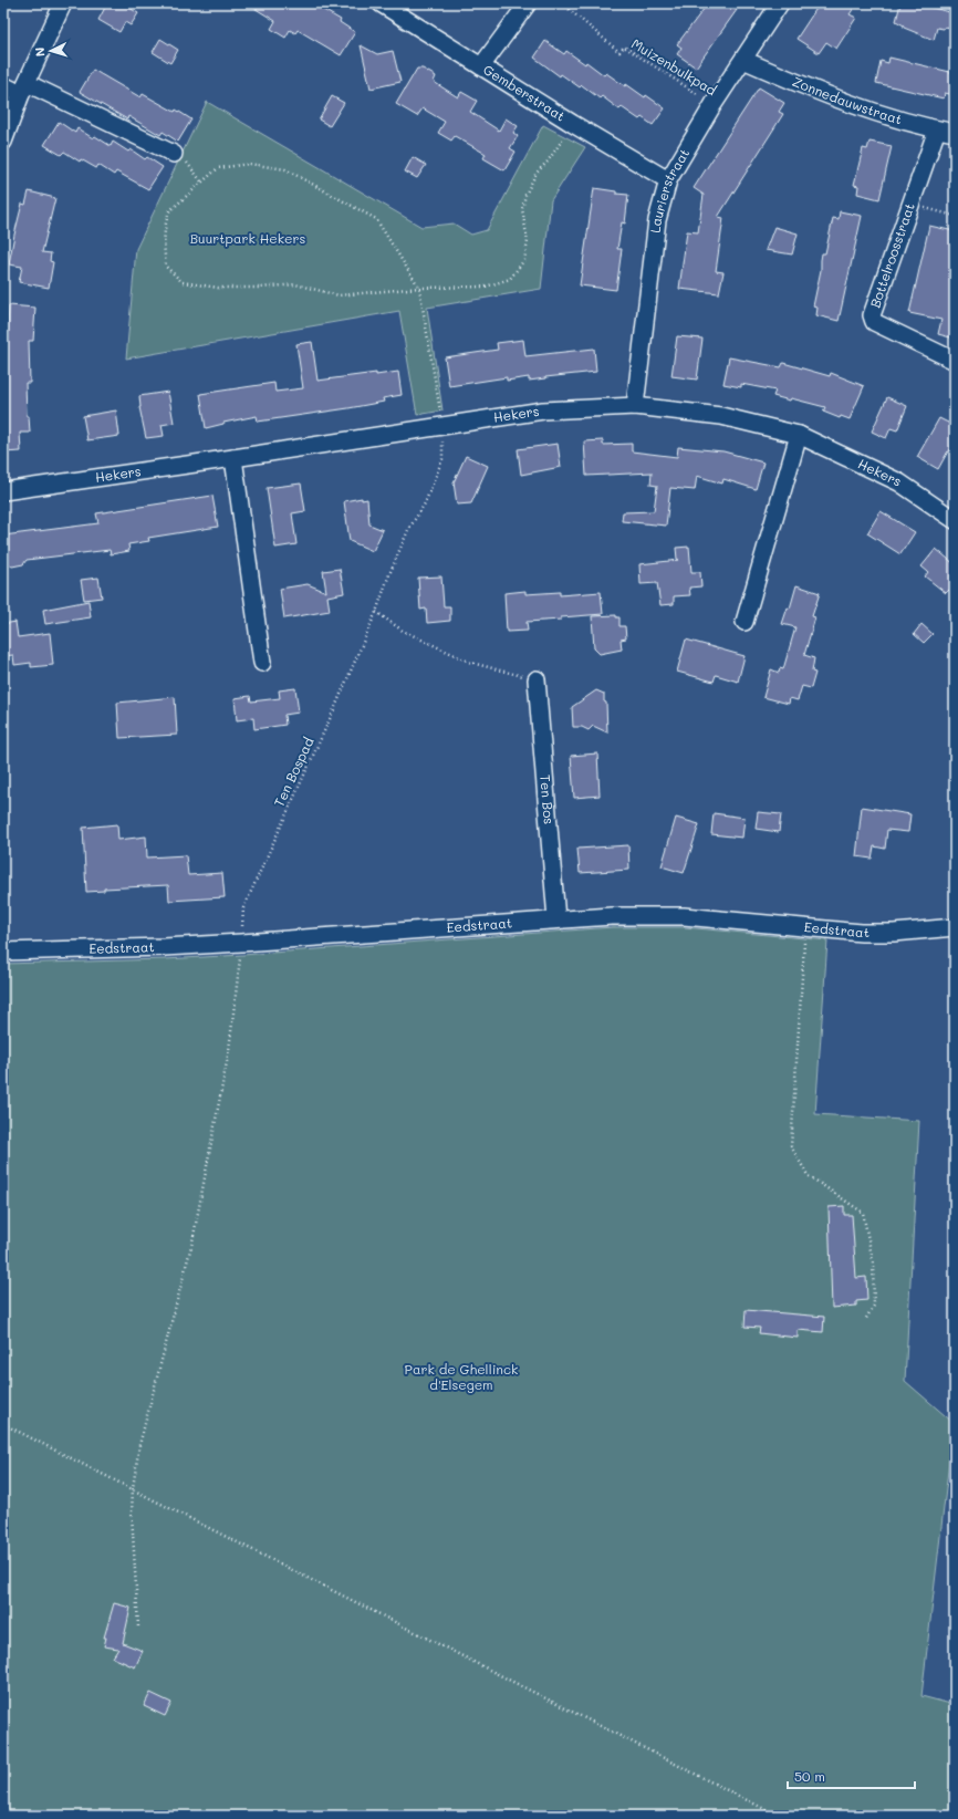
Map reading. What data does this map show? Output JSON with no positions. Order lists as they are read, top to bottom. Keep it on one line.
{"streets":{"street":["Gemberstraat","Zonnedauwstraat","Laurierstraat","Bottelroosstraat","Hekers","Ten Bos","Eedstraat"],"path":["Muizenbulkpad","Ten Bospad"]},"crossings":[["Muizenbulkpad","Laurierstraat"],["Gemberstraat","Laurierstraat"],["Zonnedauwstraat","Laurierstraat"],["Zonnedauwstraat","Bottelroosstraat"],["Laurierstraat","Hekers"],["Hekers","Ten Bospad"],["Ten Bospad","Eedstraat"],["Ten Bos","Eedstraat"]],"parks":["Buurtpark Hekers","Park de Ghellinck d'Elsegem"],"scale_bar":"50 m","north":"left"}
